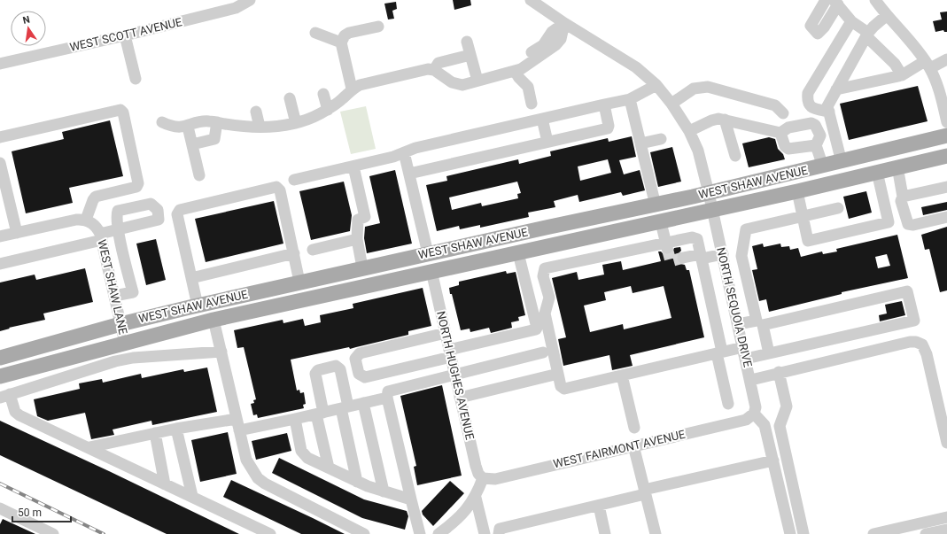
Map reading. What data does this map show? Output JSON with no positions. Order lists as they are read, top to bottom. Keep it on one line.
{"streets":{"main road":["WEST SHAW AVENUE"],"street":["WEST SCOTT AVENUE","WEST SHAW LANE","NORTH SEQUOIA DRIVE","NORTH HUGHES AVENUE","WEST FAIRMONT AVENUE"]},"crossings":[["WEST SHAW AVENUE","WEST SHAW LANE"],["WEST SHAW AVENUE","NORTH SEQUOIA DRIVE"],["WEST SHAW AVENUE","NORTH HUGHES AVENUE"],["NORTH SEQUOIA DRIVE","WEST FAIRMONT AVENUE"],["NORTH HUGHES AVENUE","WEST FAIRMONT AVENUE"]],"scale_bar":"50 m","north":"top"}
